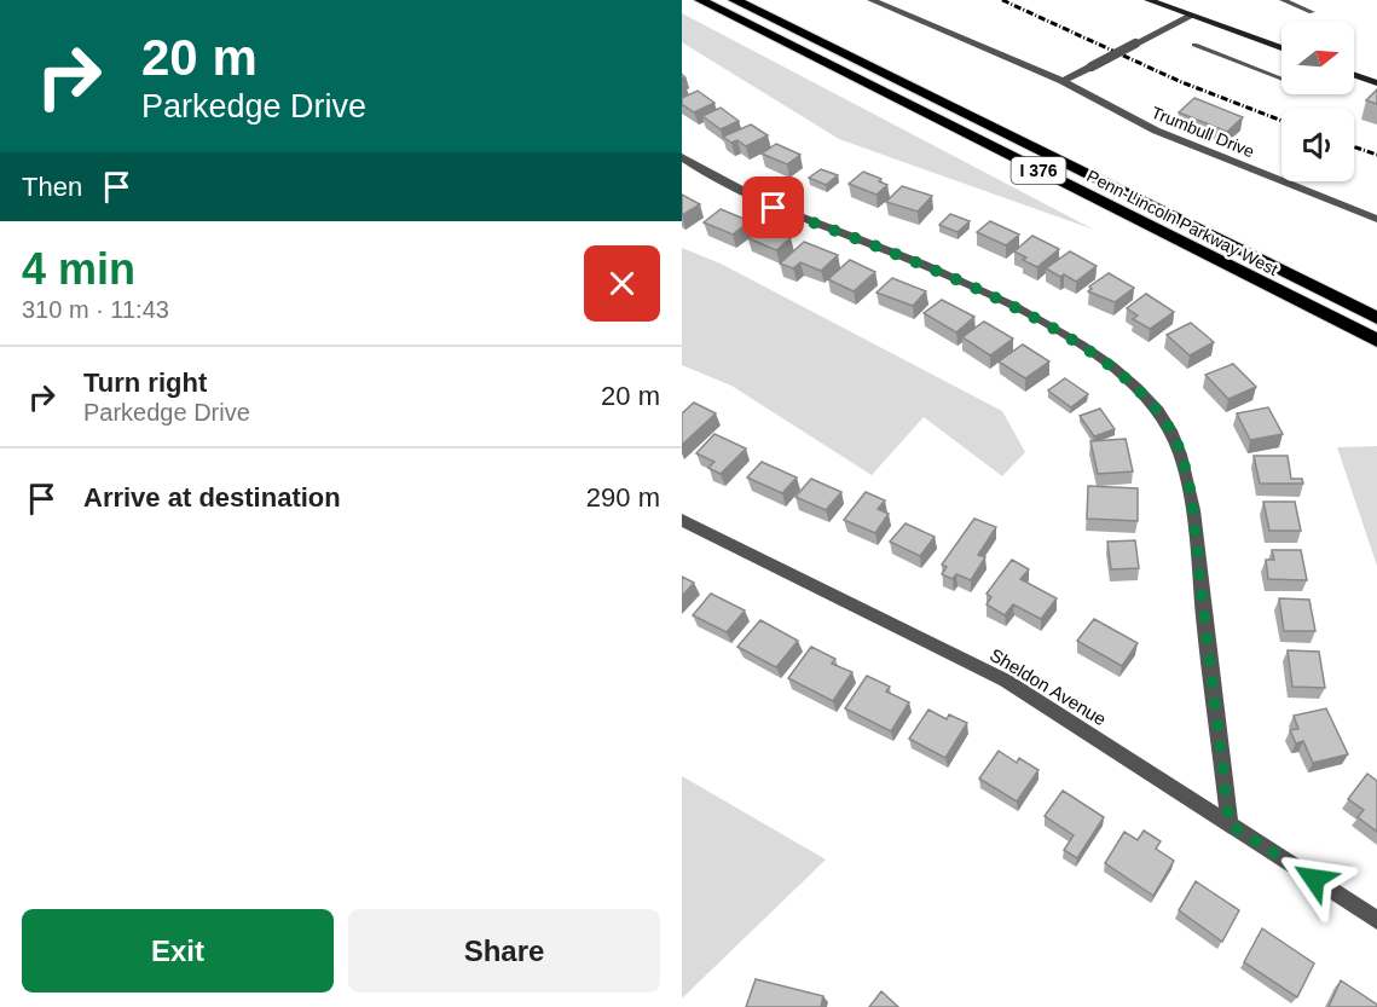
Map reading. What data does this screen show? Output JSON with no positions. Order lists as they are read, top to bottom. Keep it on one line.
{"streets":{"highway":["I 376","Penn-Lincoln Parkway West"],"street":["Trumbull Drive","Sheldon Avenue"]},"north":"right","page":{"turn":["20 m","Parkedge Drive"],"then":"Then","heading":["4 min","310 m · 11:43"],"list":[{"name":"Turn right","note":"Parkedge Drive","value":"20 m"},{"name":"Arrive at destination","value":"290 m"}],"buttons":["Exit","Share"]}}
